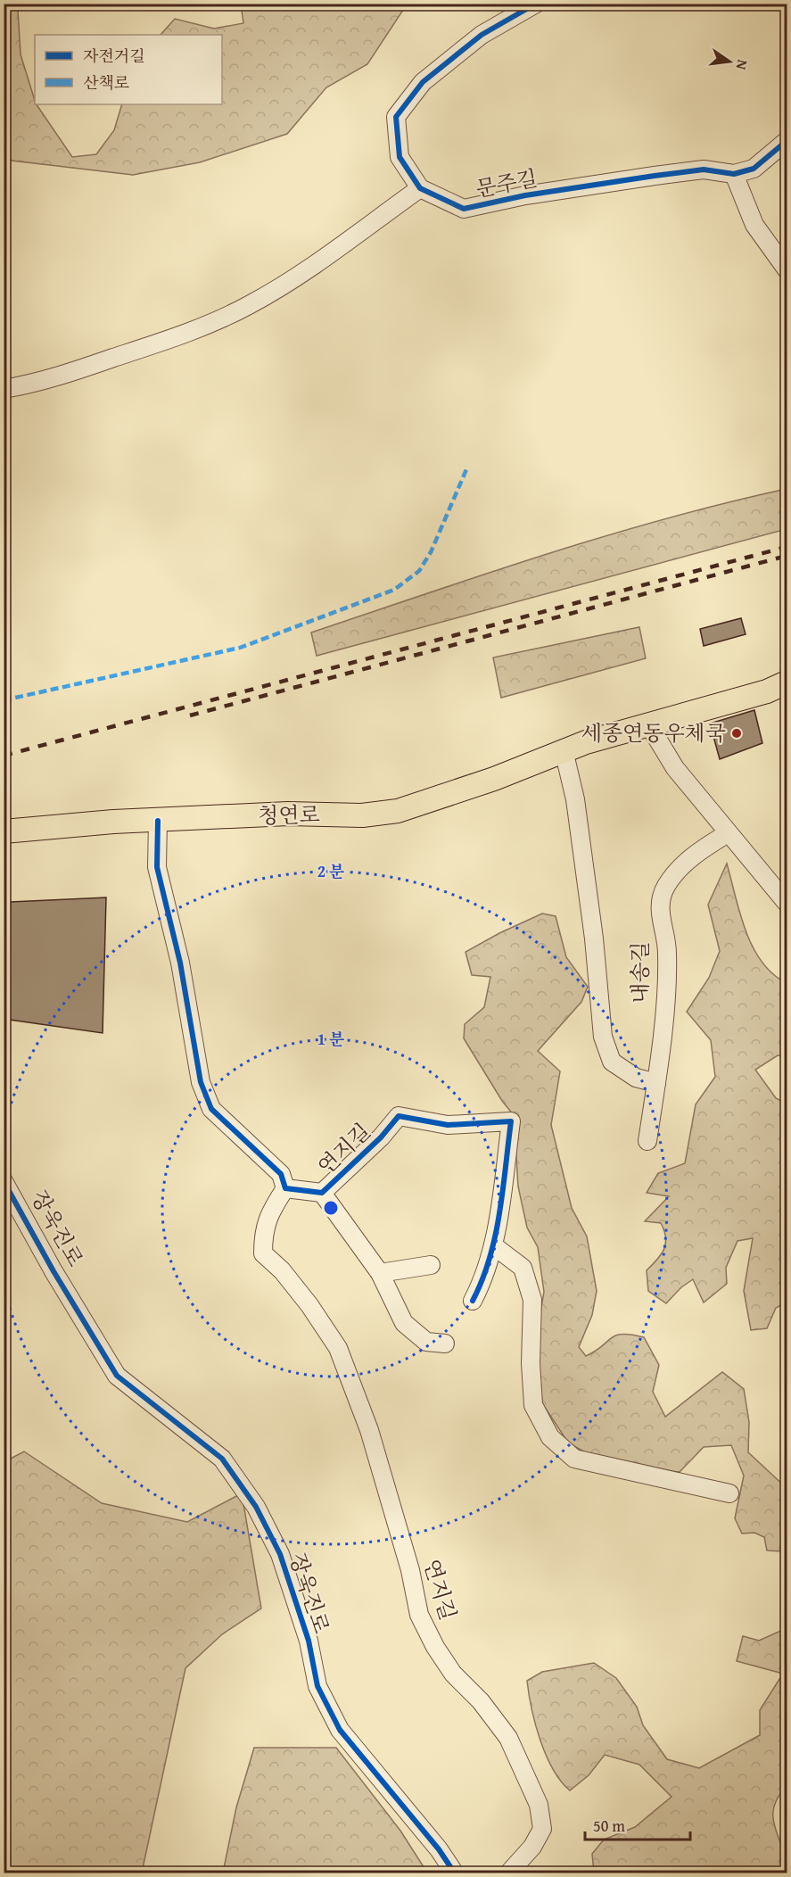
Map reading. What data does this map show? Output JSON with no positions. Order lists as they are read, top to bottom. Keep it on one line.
{"streets":{"main road":["청연로"],"street":["문주길","내송길","연지길","장욱진로"]},"places":["세종연동우체국"],"legend":["자전거길","산책로"],"scale_bar":"50 m","north":"right","rings":["2 분","1 분"]}
